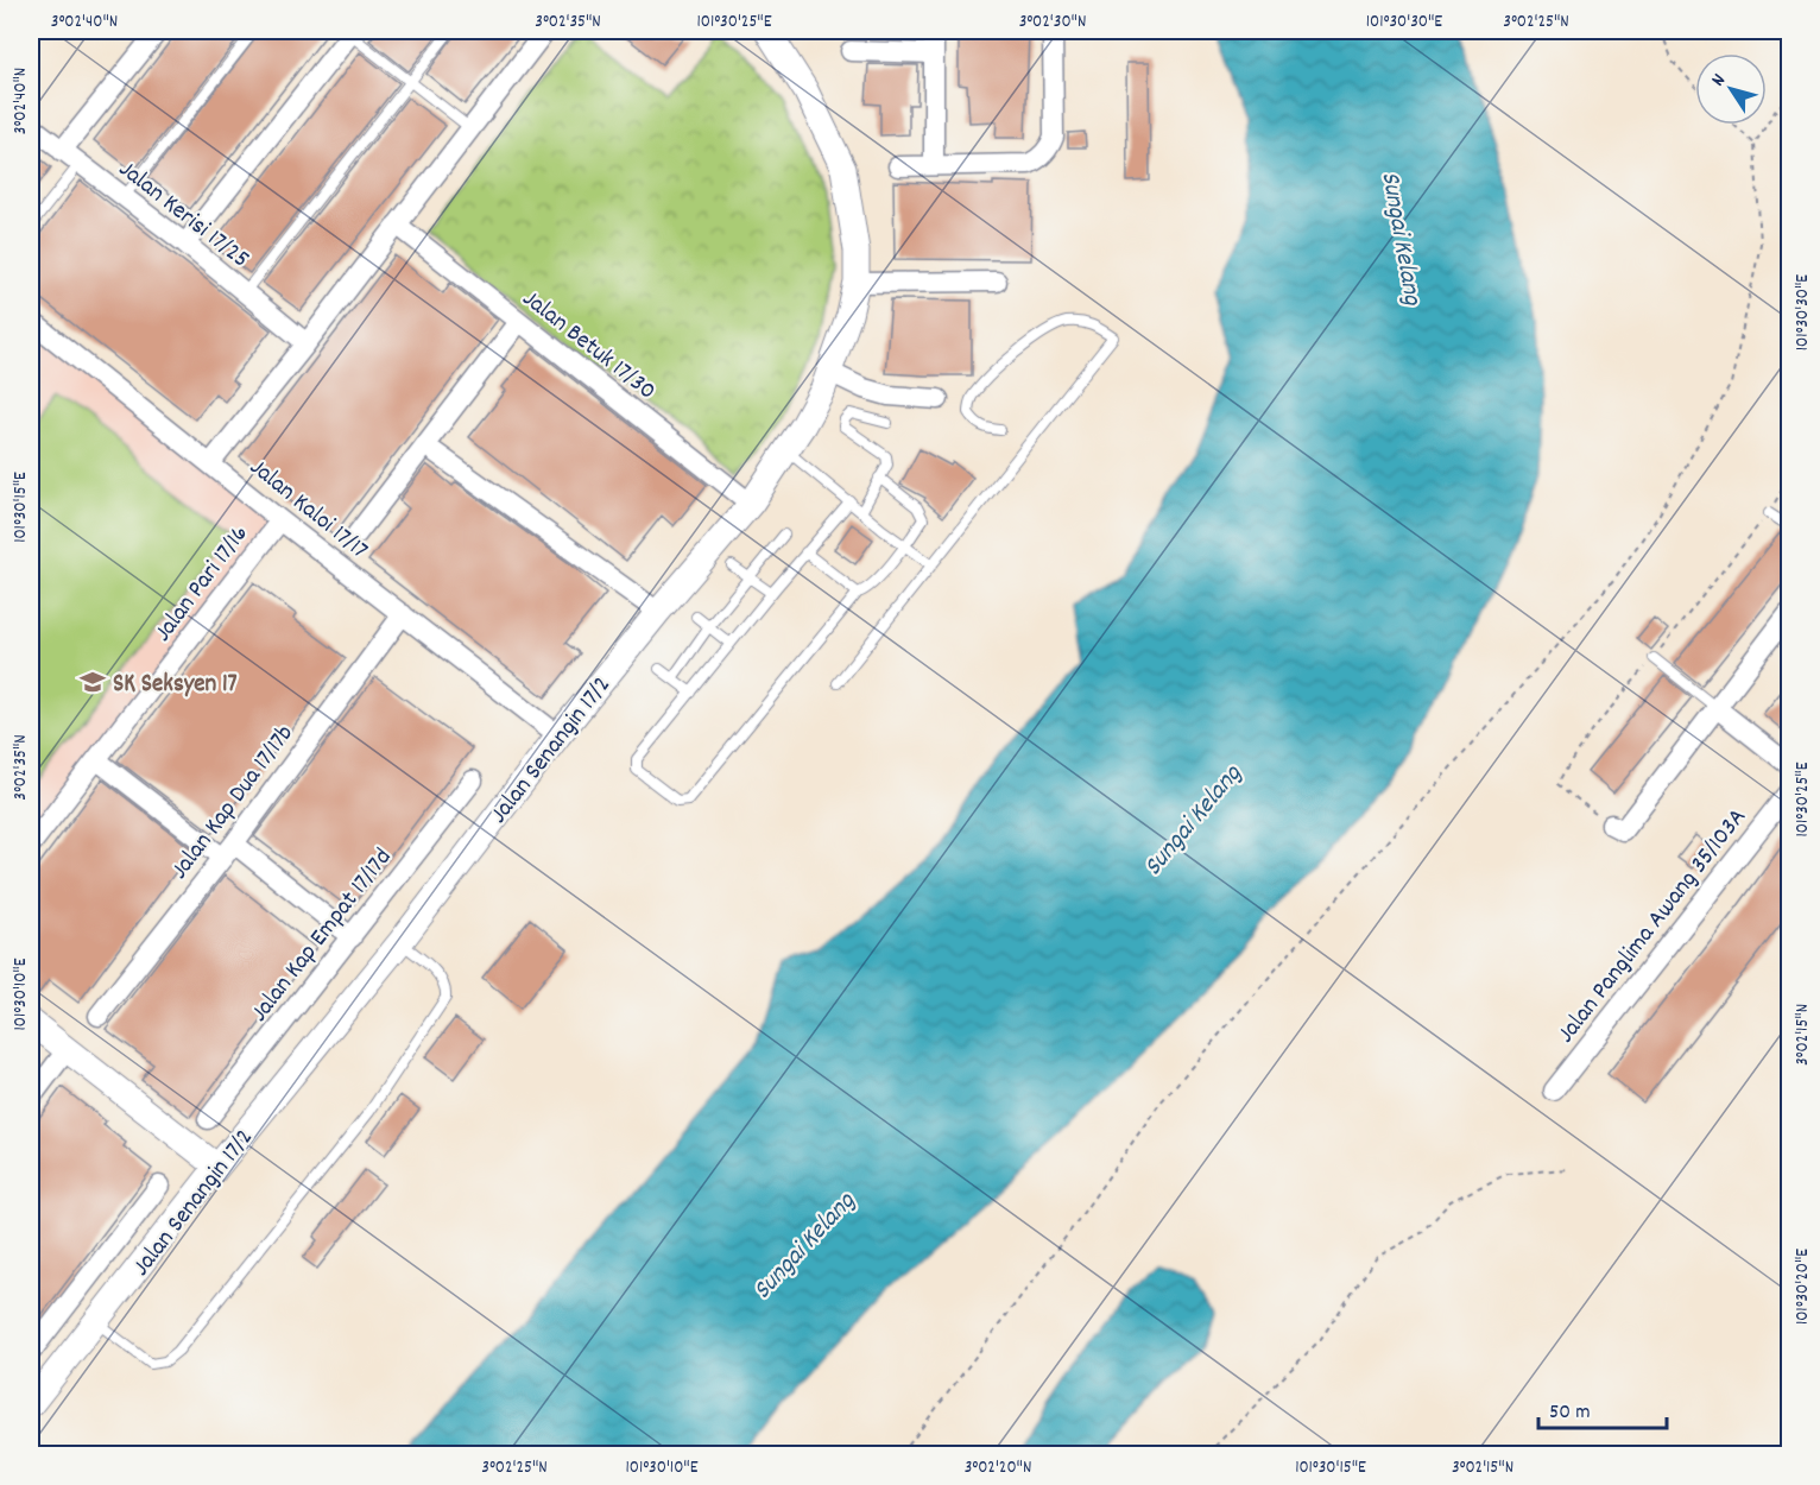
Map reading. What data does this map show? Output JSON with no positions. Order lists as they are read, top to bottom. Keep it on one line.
{"streets":{"street":["Jalan Kerisi 17/25","Jalan Betuk 17/30","Jalan Kaloi 17/17","Jalan Pari 17/16","Jalan Senangin 17/2","Jalan Kap Dua 17/17b","Jalan Panglima Awang 35/103A","Jalan Kap Empat 17/17d"]},"crossings":[["Jalan Betuk 17/30","Jalan Senangin 17/2"],["Jalan Kaloi 17/17","Jalan Pari 17/16"],["Jalan Kaloi 17/17","Jalan Senangin 17/2"],["Jalan Kaloi 17/17","Jalan Kap Dua 17/17b"]],"water":["Sungai Kelang"],"places":{"school or university":["SK Seksyen 17"]},"scale_bar":"50 m","north":"top left","coordinates":["3°02'40\"N","3°02'35\"N","101°30'25\"E","3°02'30\"N","101°30'30\"E","3°02'25\"N","101°30'15\"E","101°30'10\"E","3°02'15\"N","101°30'20\"E","3°02'20\"N"]}
